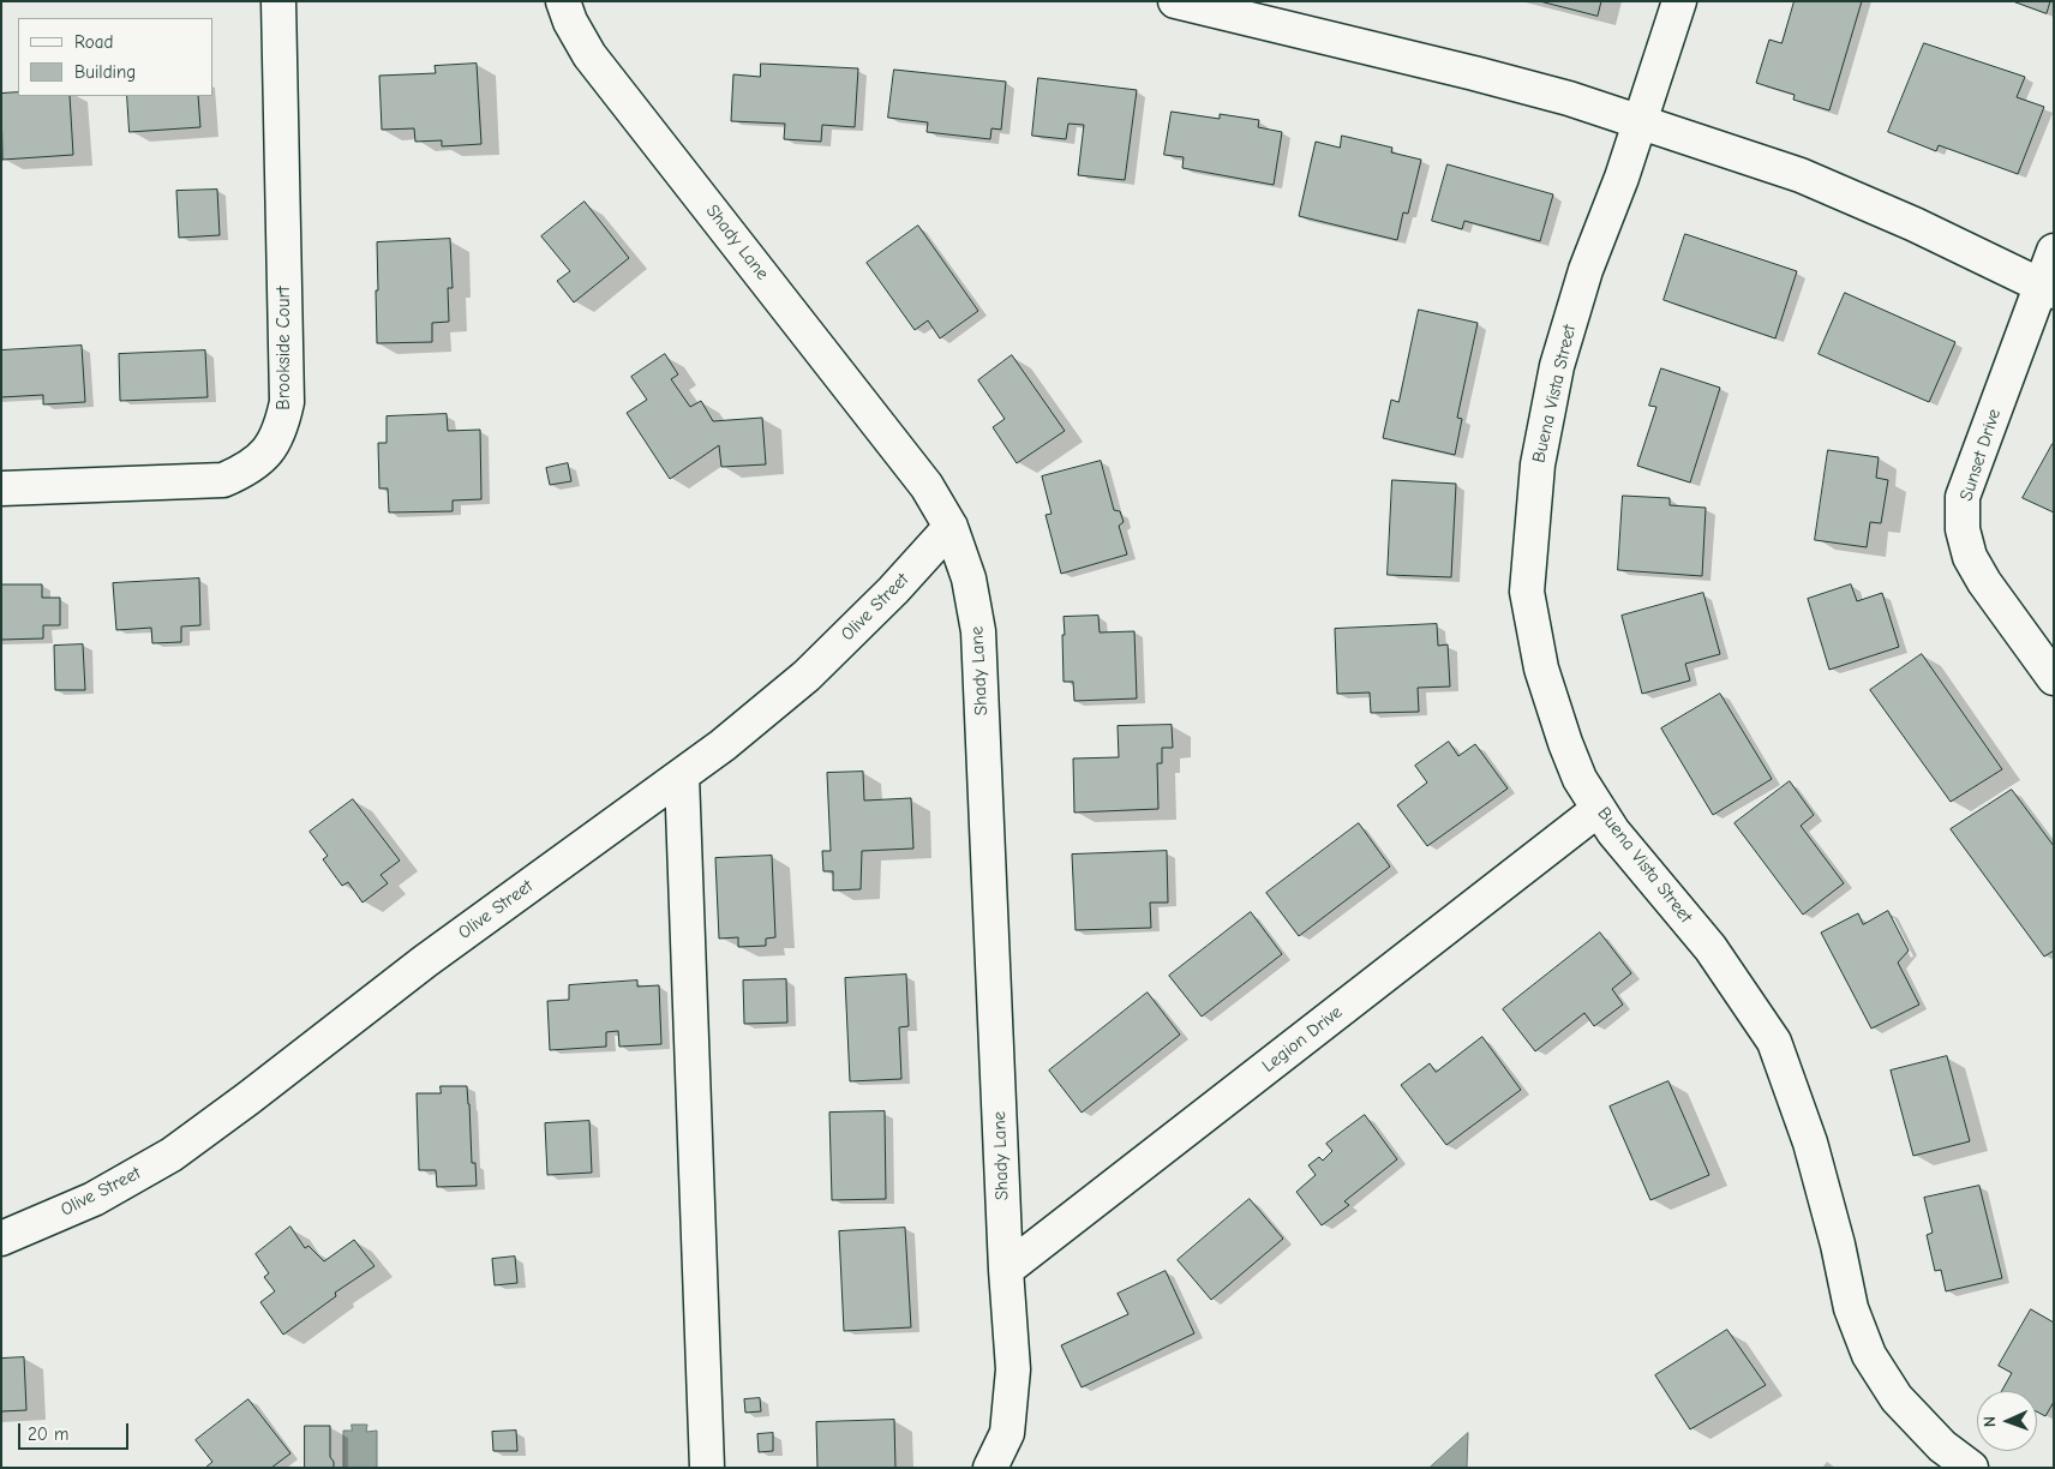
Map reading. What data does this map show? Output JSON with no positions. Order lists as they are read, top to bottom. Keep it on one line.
{"streets":{"street":["Shady Lane","Brookside Court","Buena Vista Street","Sunset Drive","Olive Street","Legion Drive"]},"crossings":[["Shady Lane","Olive Street"],["Shady Lane","Legion Drive"],["Buena Vista Street","Legion Drive"]],"legend":["Road","Building"],"scale_bar":"20 m","north":"left"}
